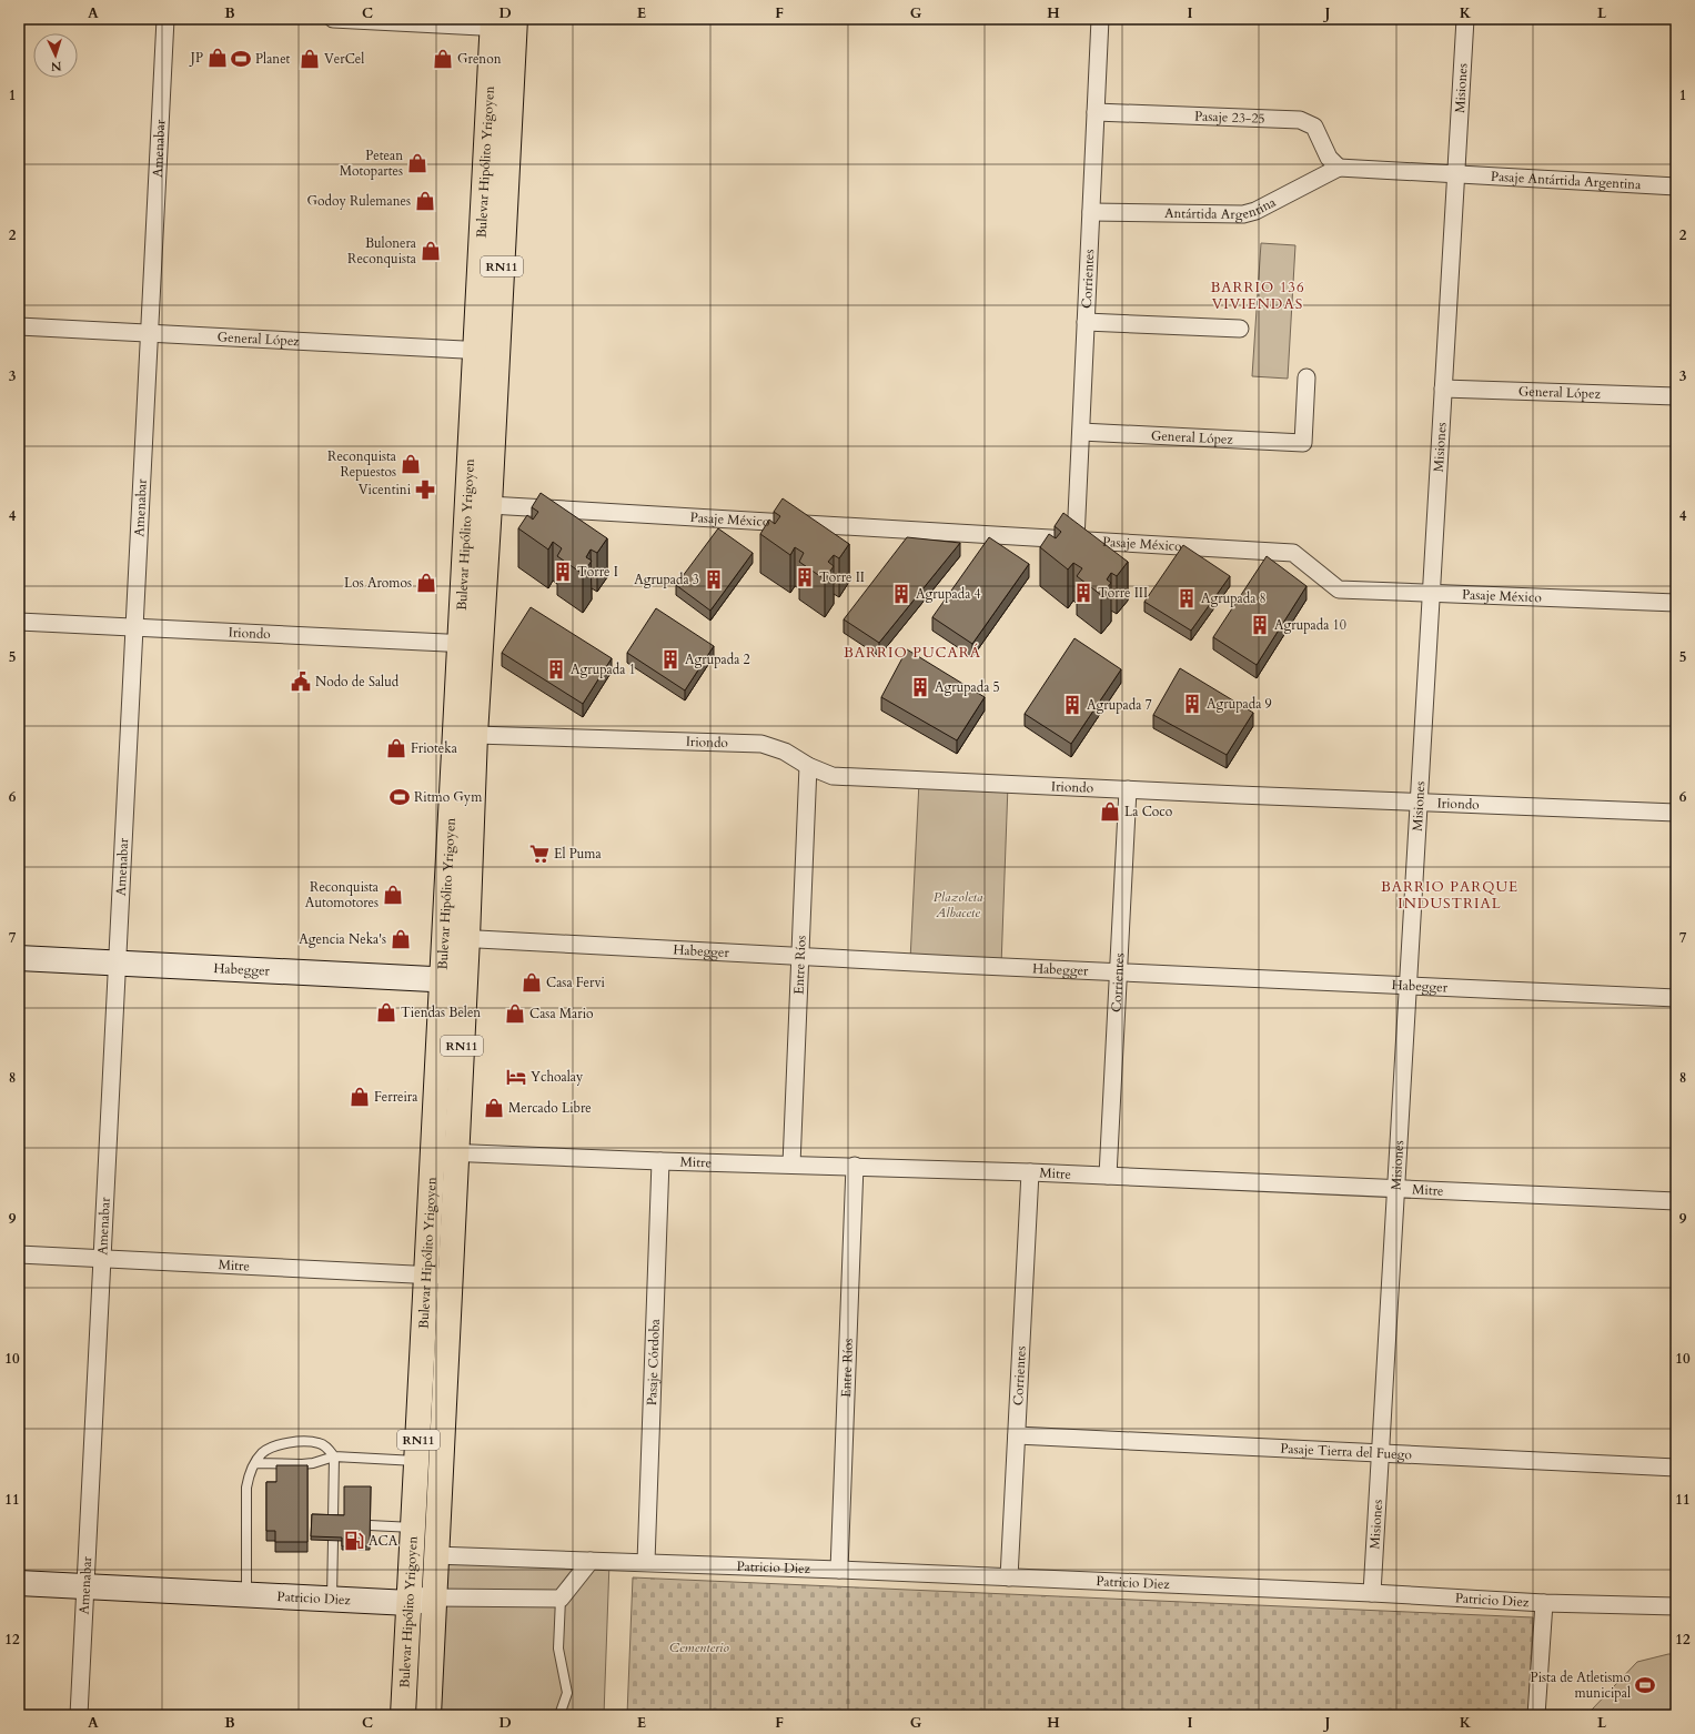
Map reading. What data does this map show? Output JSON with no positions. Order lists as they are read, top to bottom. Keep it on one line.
{"streets":{"highway":["Bulevar Hipólito Yrigoyen","RN11"],"street":["Misiones","Pasaje 23-25","Amenabar","Pasaje Antártida Argentina","Antártida Argentina","Corrientes","General López","Pasaje México","Iriondo","Habegger","Entre Ríos","Mitre","Pasaje Córdoba","Pasaje Tierra del Fuego","Patricio Diez"]},"crossings":[["Misiones","Pasaje Antártida Argentina"],["Misiones","General López"],["Misiones","Pasaje México"],["Misiones","Iriondo"],["Misiones","Habegger"],["Misiones","Mitre"],["Misiones","Pasaje Tierra del Fuego"],["Misiones","Patricio Diez"],["Pasaje 23-25","Pasaje Antártida Argentina"],["Pasaje 23-25","Antártida Argentina"],["Pasaje 23-25","Corrientes"],["Amenabar","General López"],["Amenabar","Iriondo"],["Amenabar","Habegger"],["Amenabar","Mitre"],["Amenabar","Patricio Diez"],["Bulevar Hipólito Yrigoyen","General López"],["Bulevar Hipólito Yrigoyen","Pasaje México"],["Bulevar Hipólito Yrigoyen","Iriondo"],["Bulevar Hipólito Yrigoyen","Habegger"],["Bulevar Hipólito Yrigoyen","Mitre"],["Bulevar Hipólito Yrigoyen","Patricio Diez"],["Pasaje Antártida Argentina","Antártida Argentina"],["Antártida Argentina","Corrientes"],["Corrientes","General López"],["Corrientes","Pasaje México"],["Corrientes","Iriondo"],["Corrientes","Habegger"],["Corrientes","Mitre"],["Corrientes","Pasaje Tierra del Fuego"],["Corrientes","Patricio Diez"],["Iriondo","Entre Ríos"],["Habegger","Entre Ríos"],["Entre Ríos","Mitre"],["Entre Ríos","Patricio Diez"],["Mitre","Pasaje Córdoba"],["Pasaje Córdoba","Patricio Diez"]],"districts":["BARRIO 136 VIVIENDAS","BARRIO PUCARÁ","BARRIO PARQUE INDUSTRIAL"],"parks":["Plazoleta Albacete","Cementerio"],"places":{"shop":["JP","VerCel","Grenon","Petean Motopartes","Godoy Rulemanes","Bulonera Reconquista","Reconquista Repuestos","Los Aromos","Frioteka","La Coco","Reconquista Automotores","Agencia Neka's","Casa Fervi","Tiendas Belen","Casa Mario","Ferreira","Mercado Libre"],"sports":["Planet","Ritmo Gym","Pista de Atletismo municipal"],"pharmacy":["Vicentini"],"building":["Torre I","Torre II","Agrupada 3","Torre III","Agrupada 4","Agrupada 8","Agrupada 10","Agrupada 2","Agrupada 1","Agrupada 5","Agrupada 9","Agrupada 7"],"public building":["Nodo de Salud"],"supermarket":["El Puma"],"hotel":["Ychoalay"],"fuel station":["ACA"]},"north":"bottom","grid":{"columns":["A","B","C","D","E","F","G","H","I","J","K","L"],"rows":["1","2","3","4","5","6","7","8","9","10","11","12"]}}
